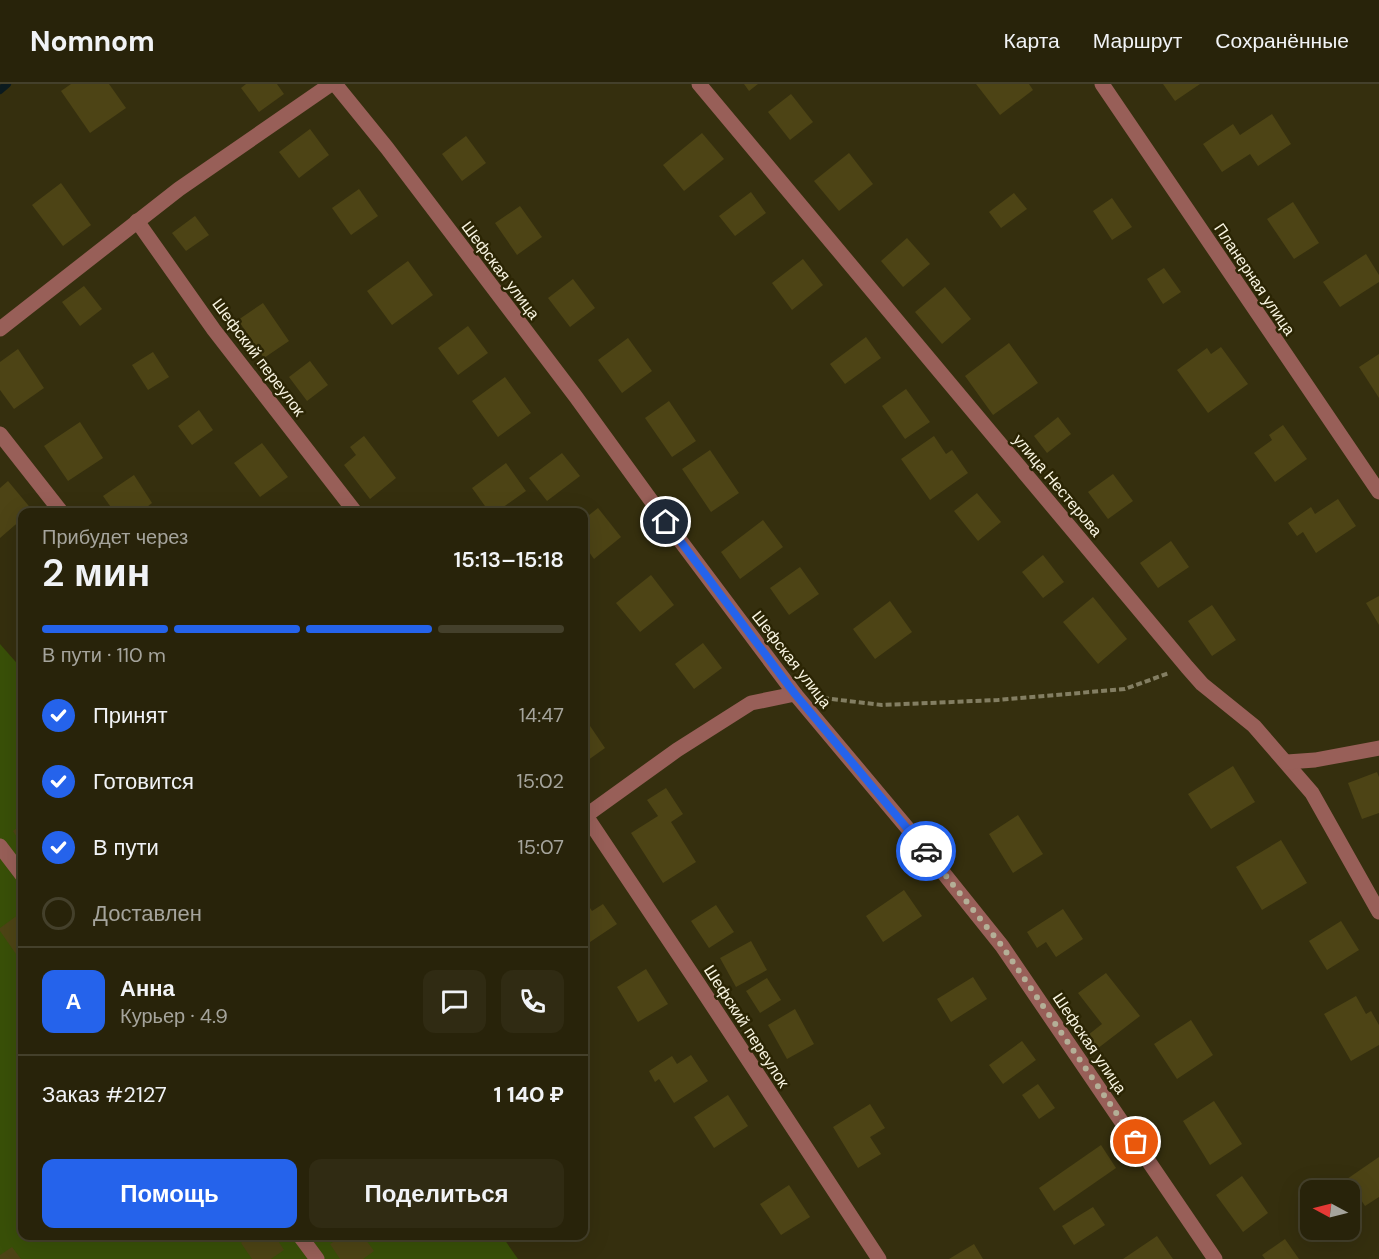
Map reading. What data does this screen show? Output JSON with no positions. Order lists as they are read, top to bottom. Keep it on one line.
{"streets":{"street":["Шефская улица","Планерная улица","Шефский переулок","улица Нестерова"]},"north":"left","page":{"header":"Nomnom","nav":["Карта","Маршрут","Сохранённые"],"heading":["2 мин","Прибудет через","15:13–15:18"],"panel":["Анна","Курьер · 4.9","Заказ #2127","1 140 ₽"],"bar":"В пути · 110 m","list":[["Принят","14:47"],["Готовится","15:02"],["В пути","15:07"],"Доставлен"],"round":"А","buttons":["Помощь","Поделиться"]}}
